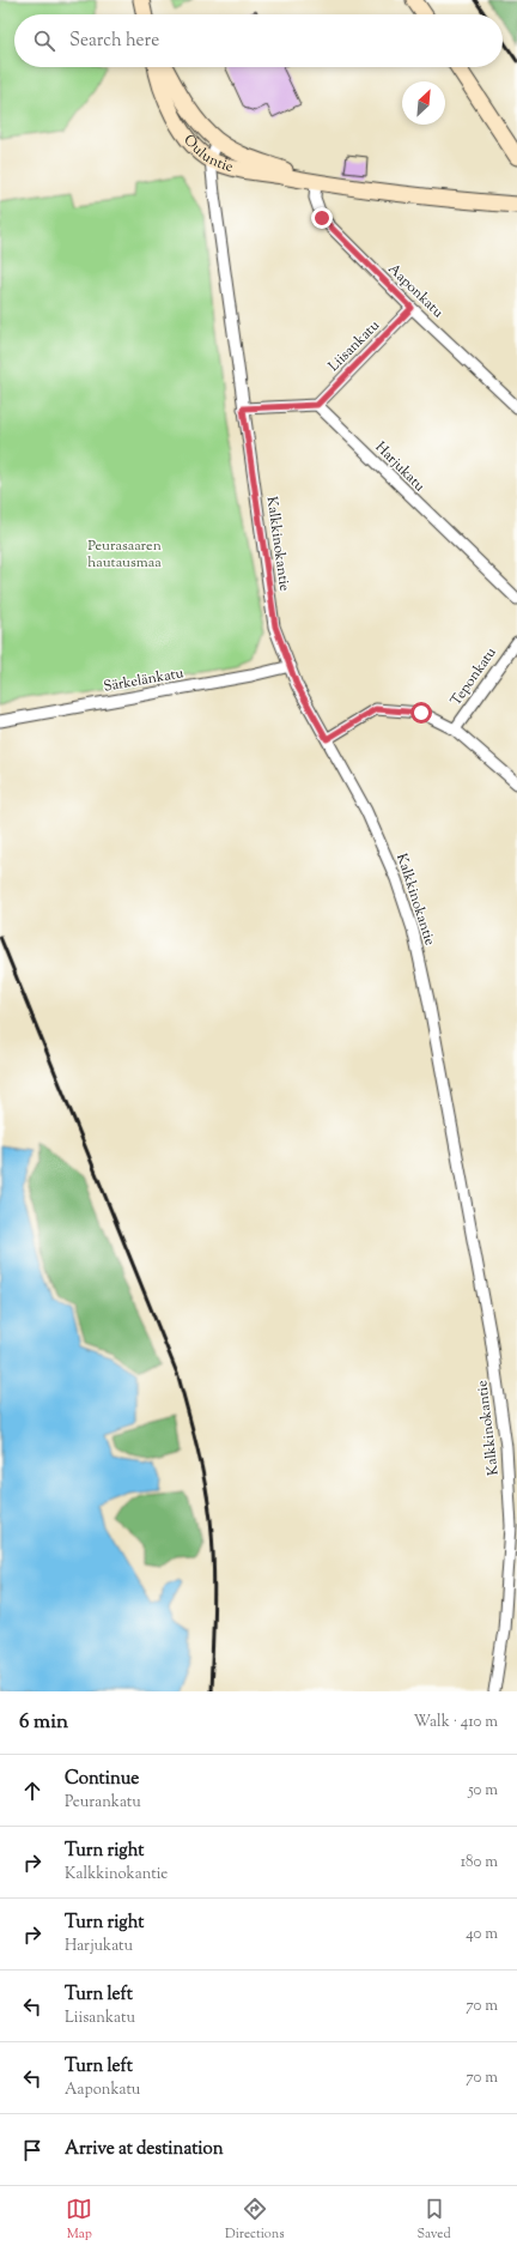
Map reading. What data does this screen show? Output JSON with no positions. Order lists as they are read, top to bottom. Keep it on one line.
{"streets":{"main road":["Ouluntie"],"street":["Aaponkatu","Liisankatu","Harjukatu","Kalkkinokantie","Teponkatu","Särkelänkatu"]},"crossings":[["Ouluntie","Aaponkatu"],["Ouluntie","Kalkkinokantie"],["Aaponkatu","Liisankatu"],["Liisankatu","Harjukatu"],["Kalkkinokantie","Särkelänkatu"]],"parks":["Peurasaaren hautausmaa"],"north":"top right","page":{"search":"Search here","heading":["6 min","Walk · 410 m"],"list":[["Continue","Peurankatu","50 m"],["Turn right","Kalkkinokantie","180 m"],["Turn right","Harjukatu","40 m"],["Turn left","Liisankatu","70 m"],["Turn left","Aaponkatu","70 m"],"Arrive at destination"],"nav":["Map","Directions","Saved"]}}
